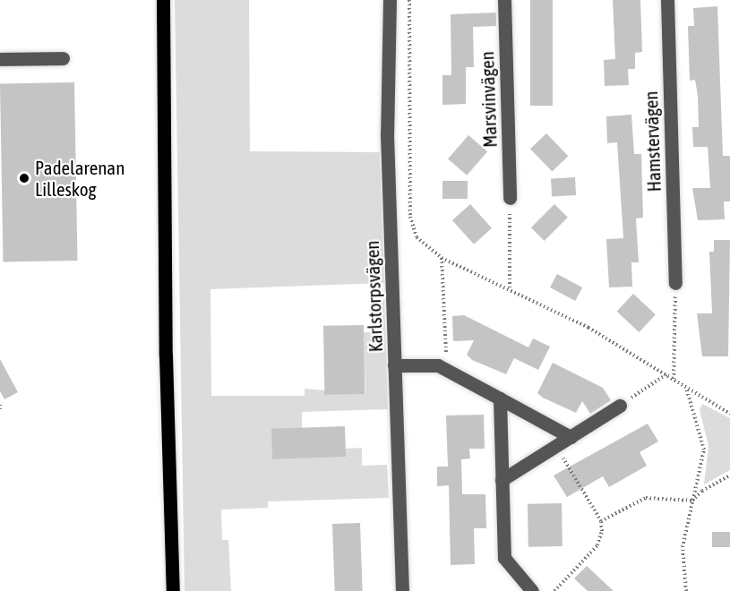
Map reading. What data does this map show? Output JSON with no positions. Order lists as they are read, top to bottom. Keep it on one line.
{"streets":{"street":["Marsvinvägen","Hamstervägen","Karlstorpsvägen"]},"places":["Padelarenan Lilleskog"]}
